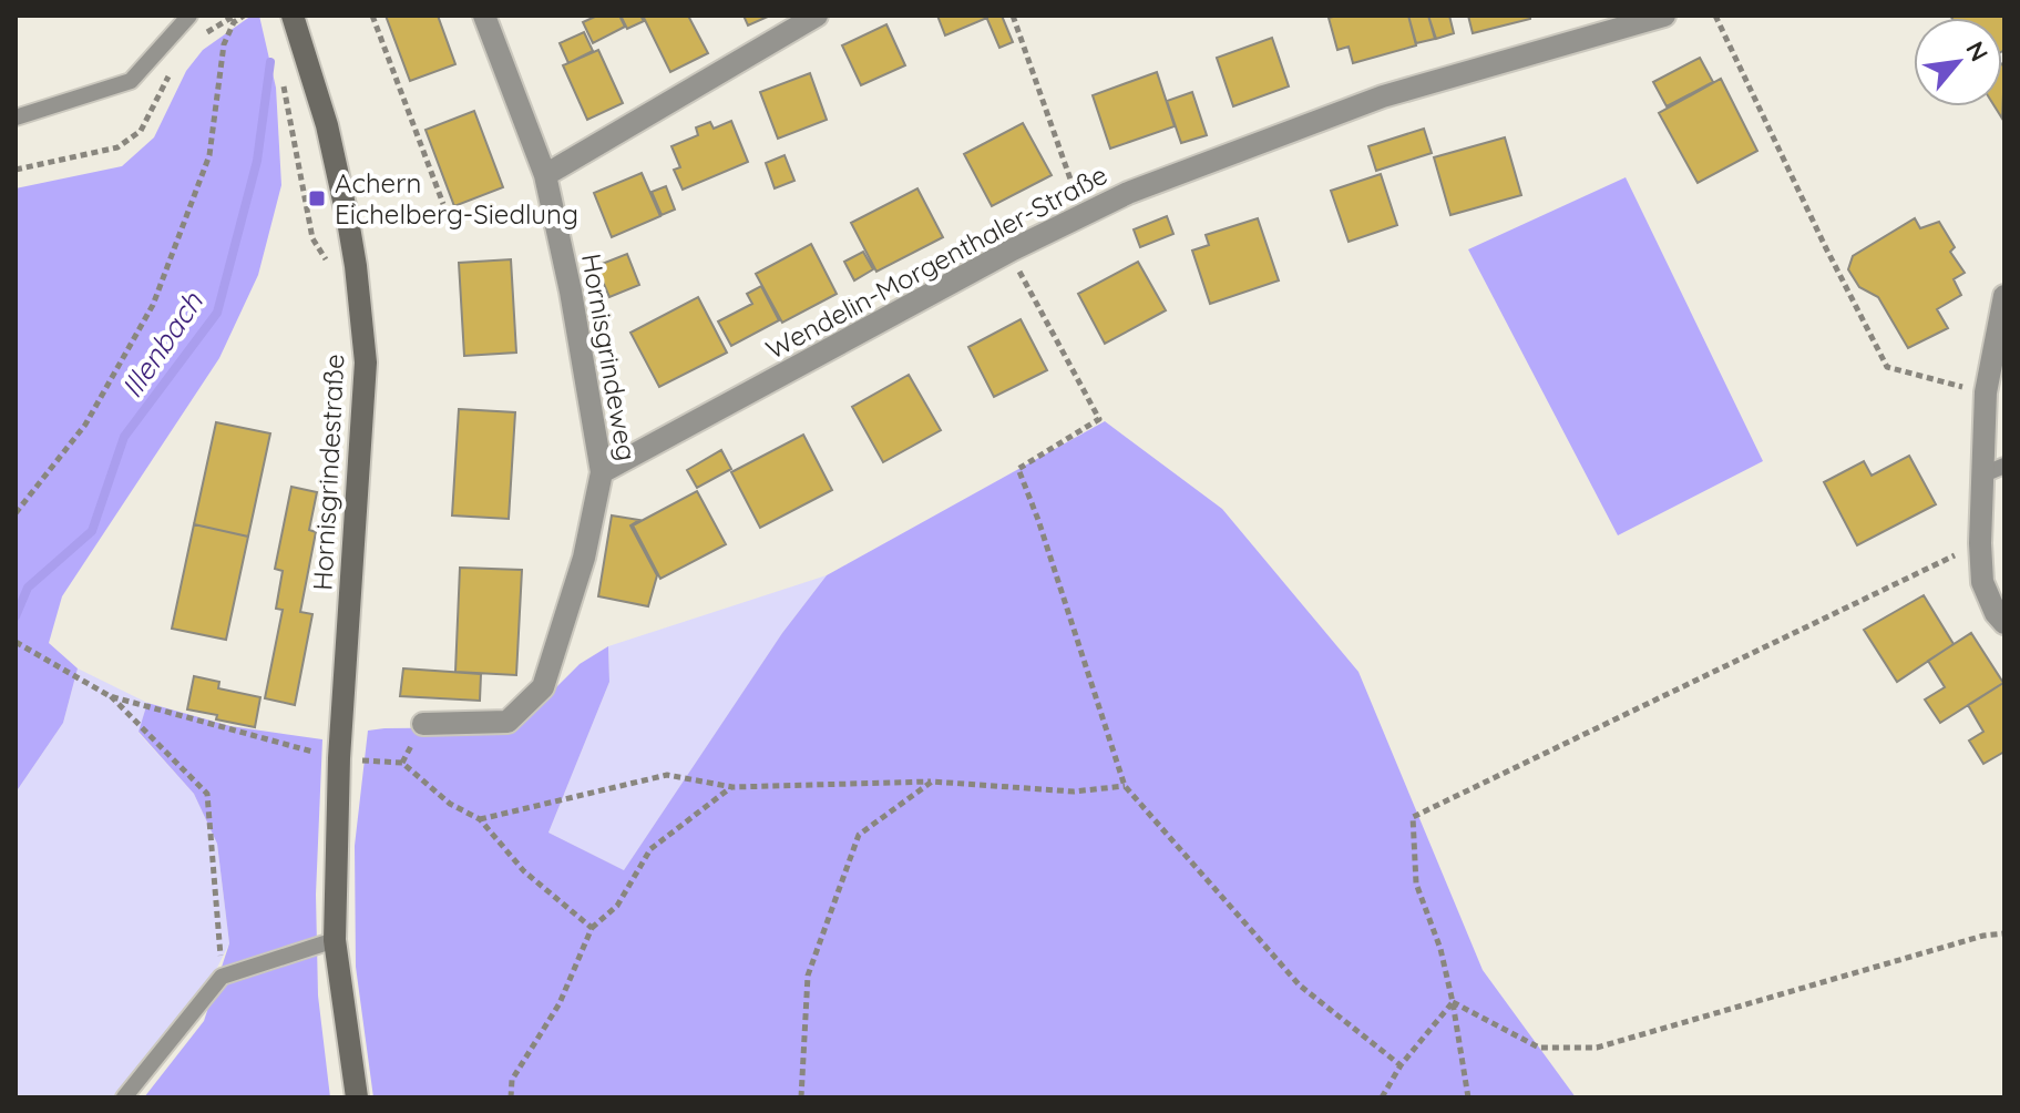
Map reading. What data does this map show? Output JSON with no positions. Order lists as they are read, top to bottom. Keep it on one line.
{"streets":{"main road":["Hornisgrindestraße"],"street":["Wendelin-Morgenthaler-Straße","Hornisgrindeweg"]},"crossings":[["Wendelin-Morgenthaler-Straße","Hornisgrindeweg"]],"water":["Illenbach"],"places":{"transit":["Achern Eichelberg-Siedlung"]},"north":"top right"}
